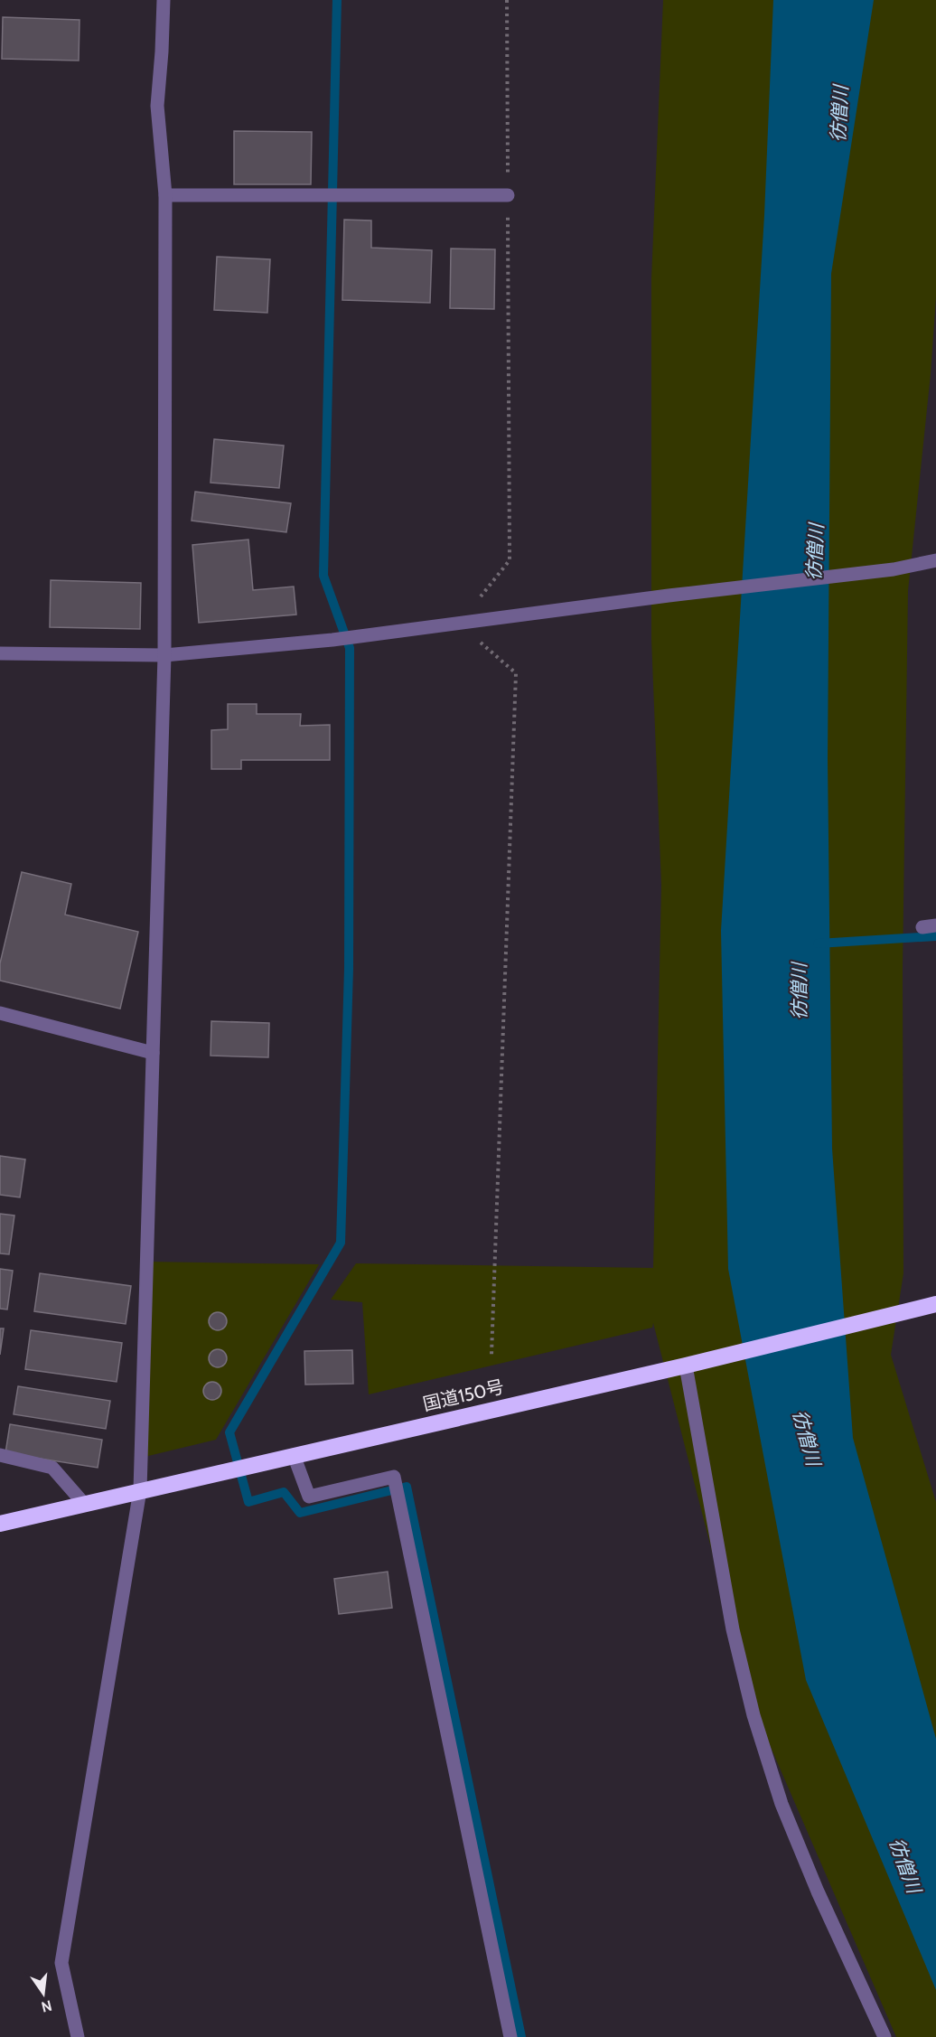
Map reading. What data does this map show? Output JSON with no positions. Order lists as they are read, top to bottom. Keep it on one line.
{"streets":{"highway":["国道150号"]},"water":["彷僧川"],"north":"bottom"}
